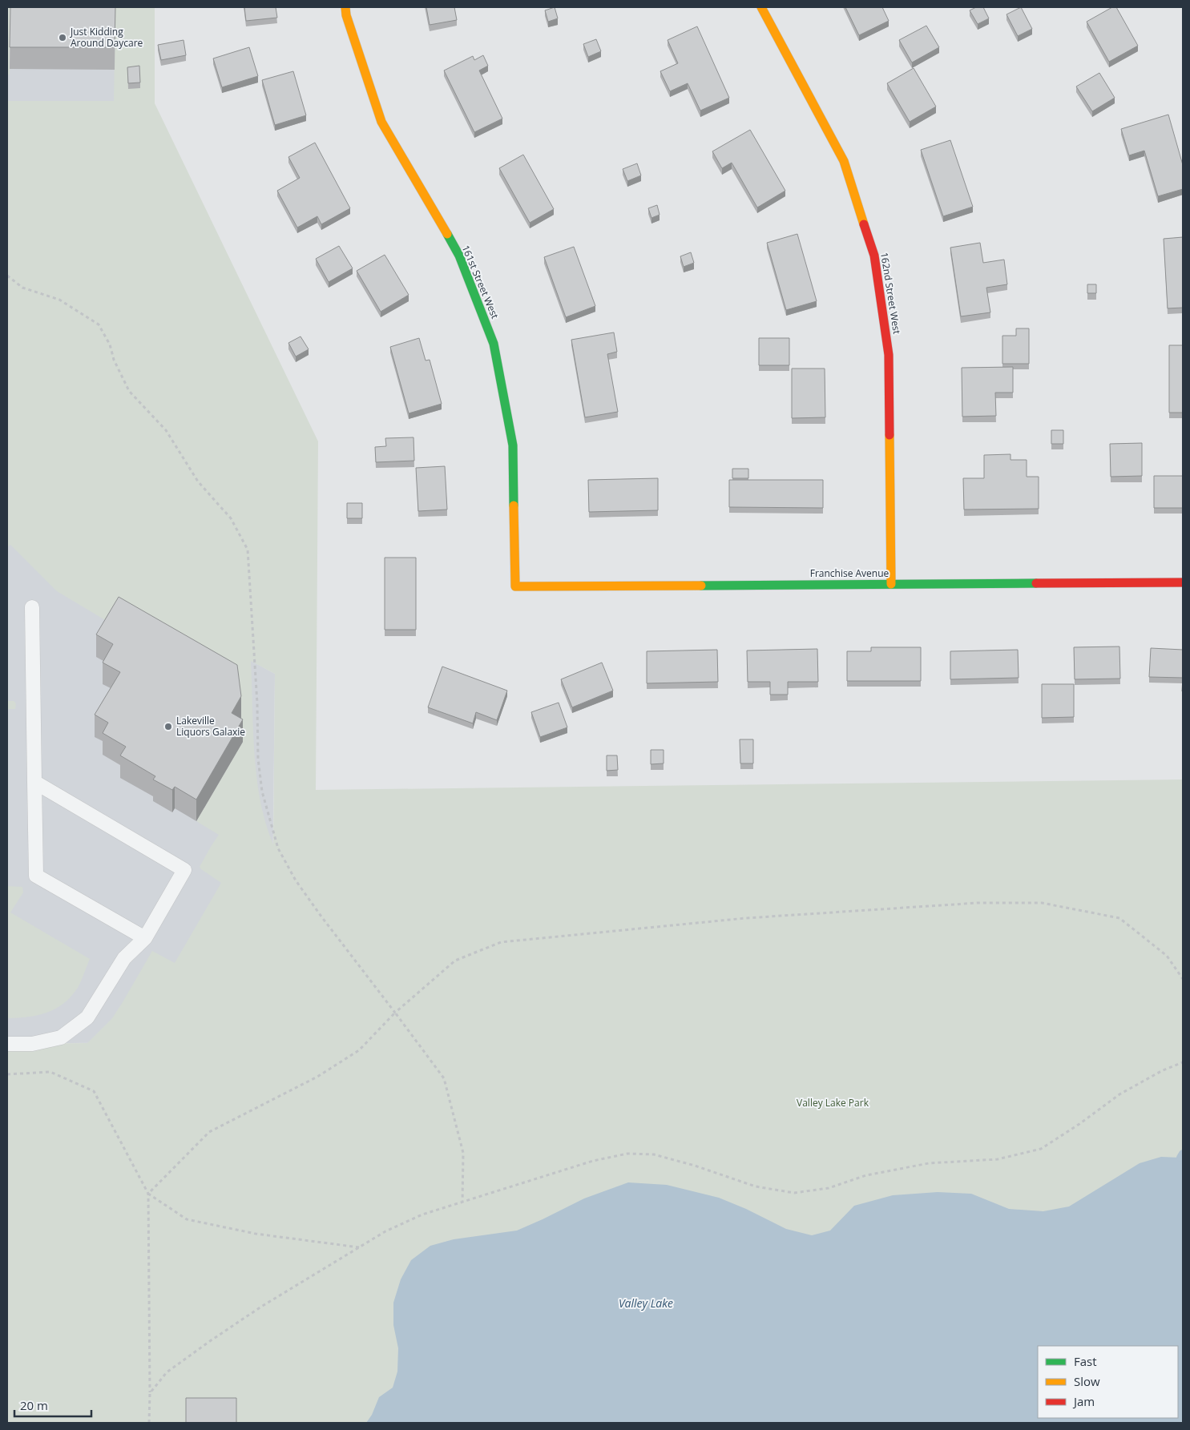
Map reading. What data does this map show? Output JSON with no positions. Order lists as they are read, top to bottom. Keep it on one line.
{"streets":{"street":["161st Street West","162nd Street West","Franchise Avenue"]},"crossings":[["161st Street West","Franchise Avenue"],["162nd Street West","Franchise Avenue"]],"water":["Valley Lake"],"parks":["Valley Lake Park"],"places":["Just Kidding Around Daycare","Lakeville Liquors Galaxie"],"legend":["Fast","Slow","Jam"],"scale_bar":"20 m"}
